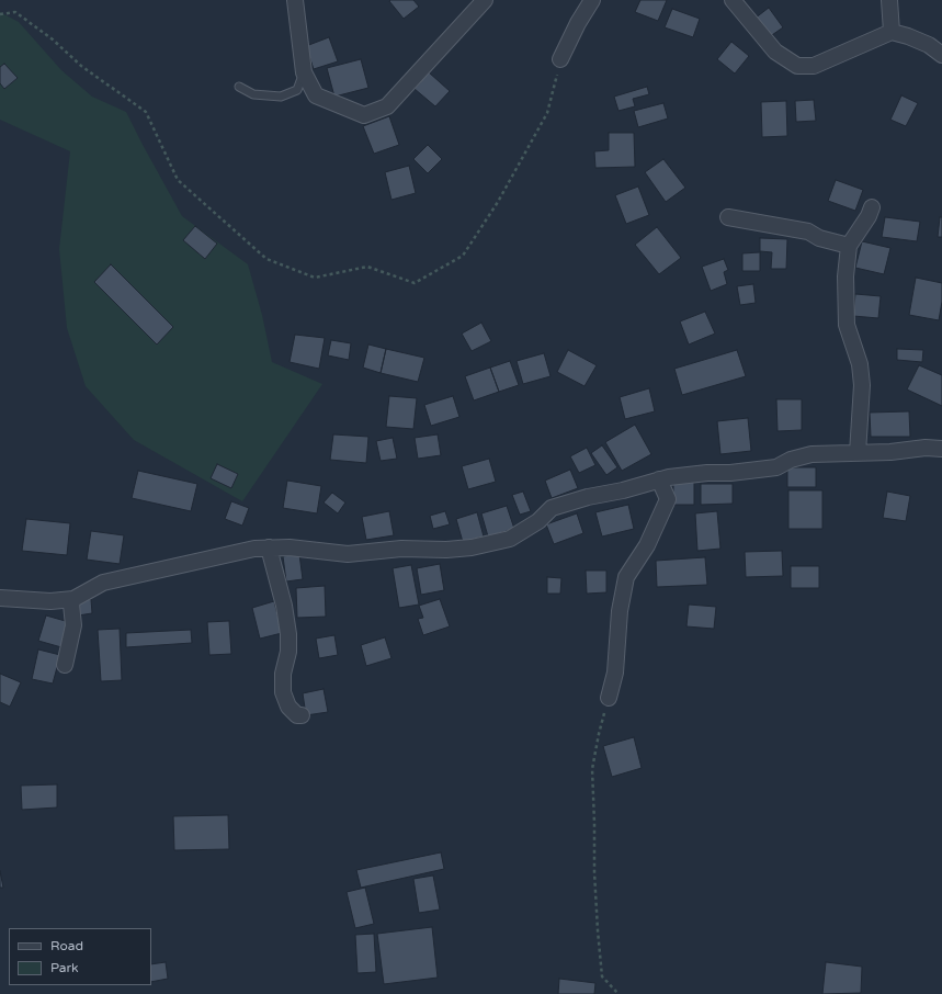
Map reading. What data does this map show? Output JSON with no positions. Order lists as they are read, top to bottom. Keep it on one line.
{"legend":["Road","Park"]}
